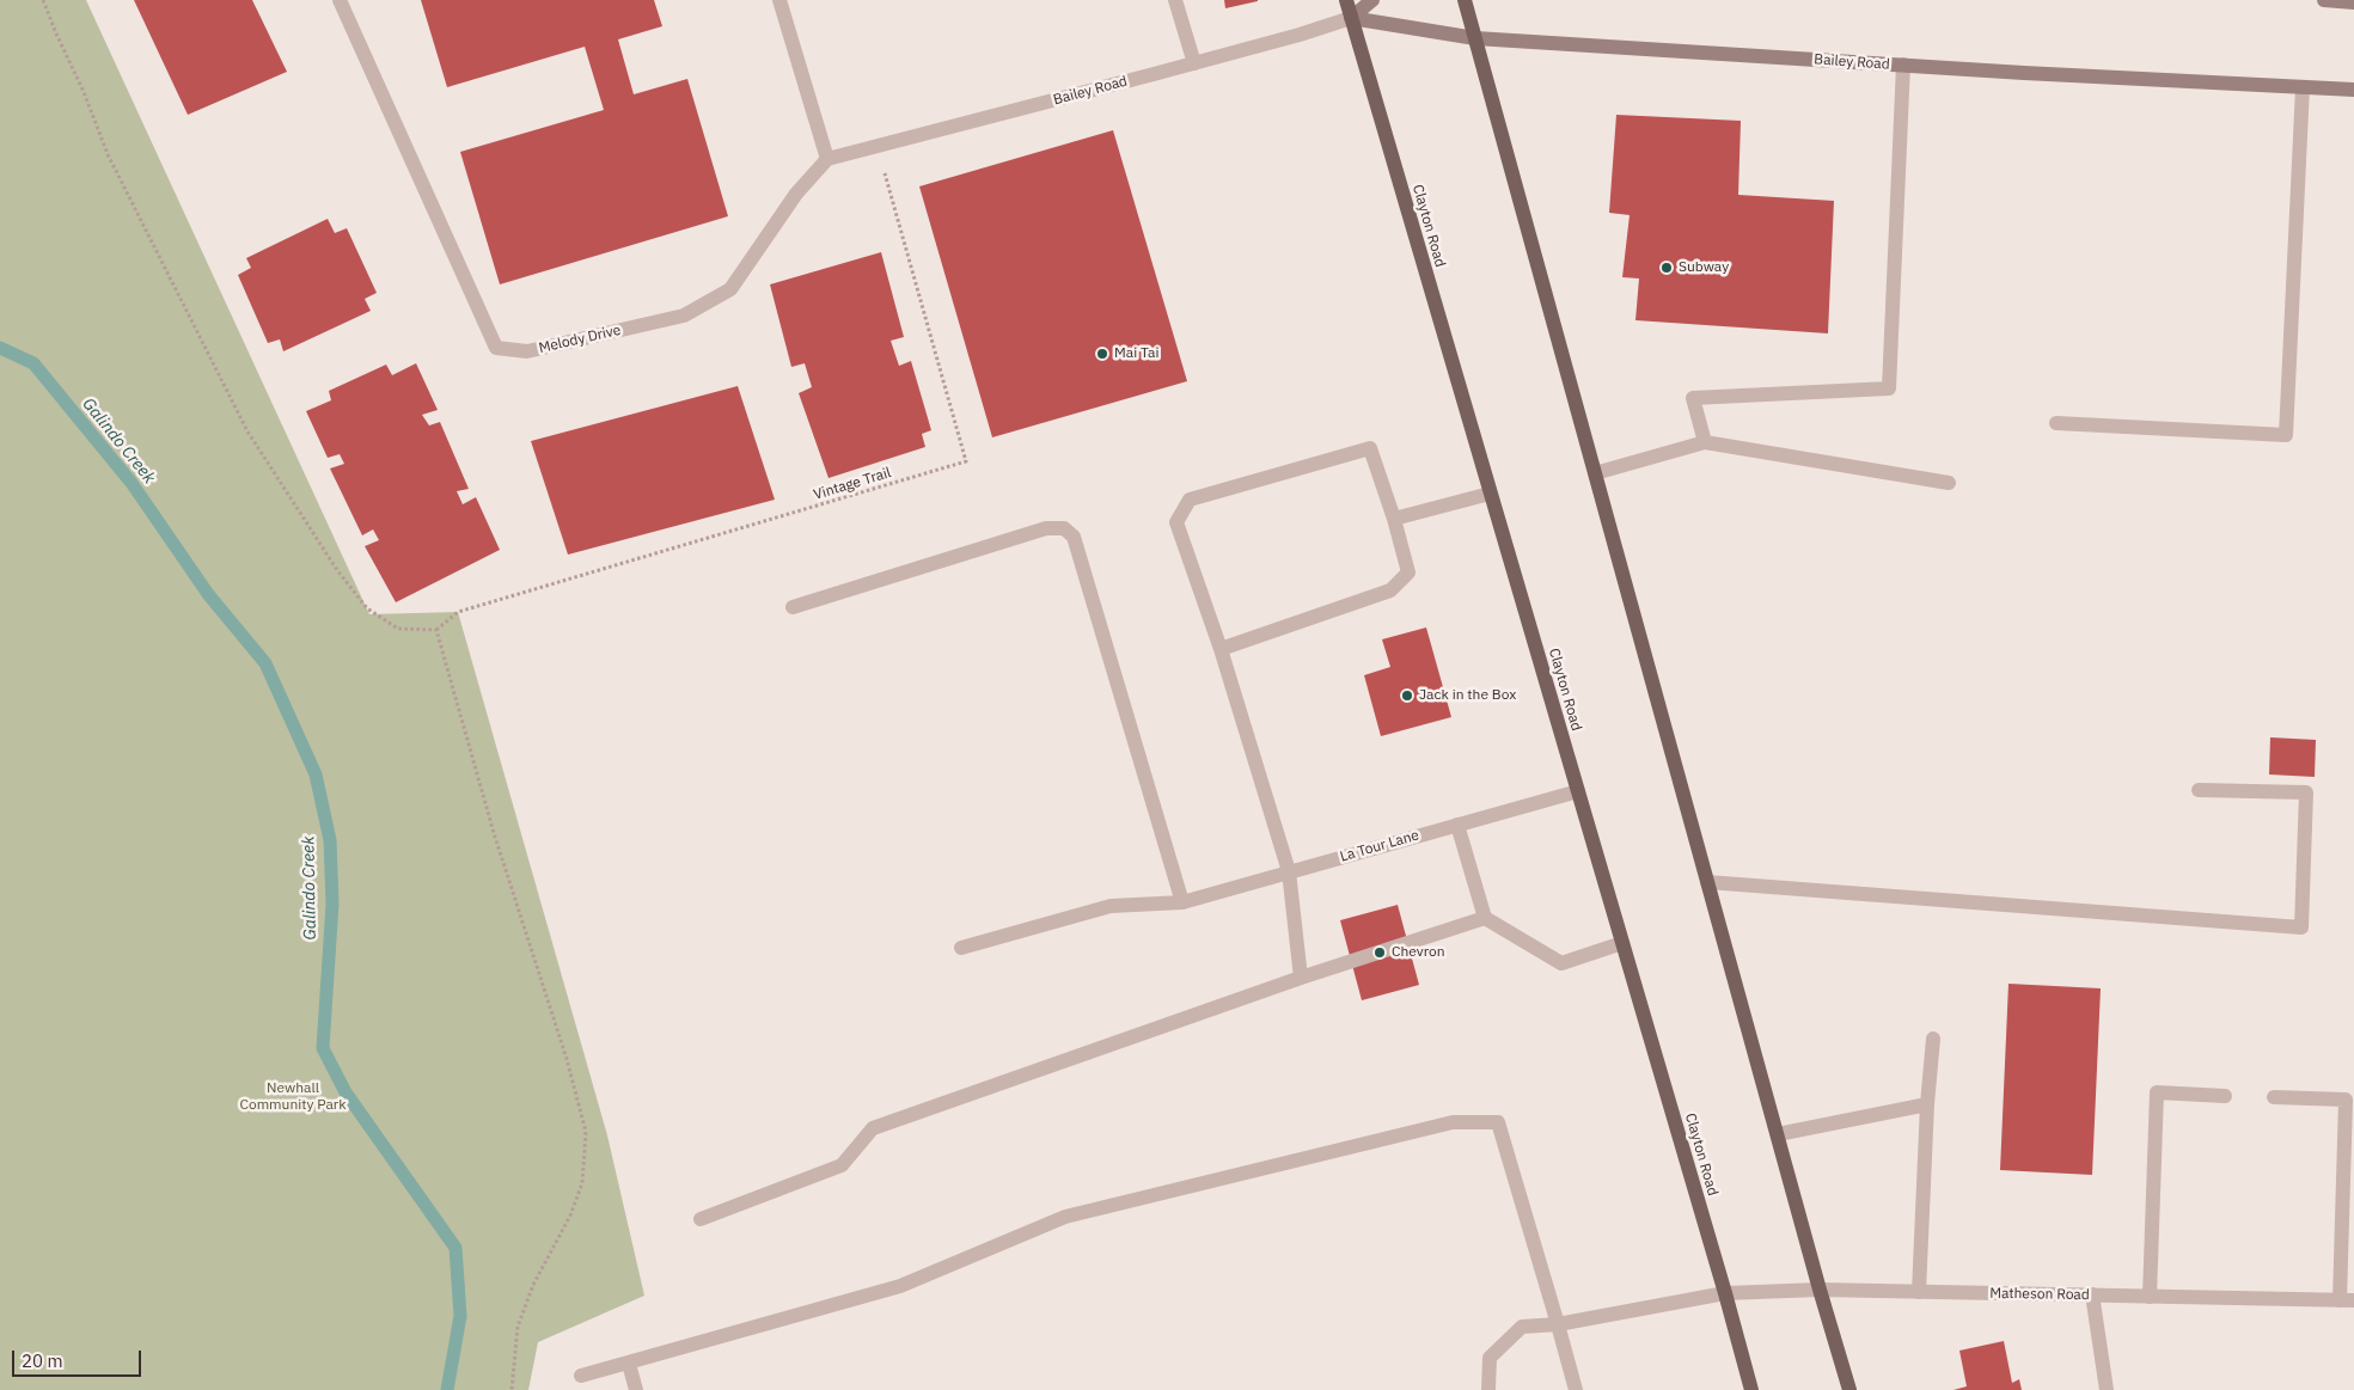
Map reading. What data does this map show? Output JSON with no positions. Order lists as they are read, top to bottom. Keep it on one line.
{"streets":{"main road":["Clayton Road"],"street":["Bailey Road","Melody Drive","La Tour Lane","Matheson Road"],"path":["Vintage Trail"]},"crossings":[["Bailey Road","Clayton Road"],["Bailey Road","Melody Drive"],["Bailey Road","Vintage Trail"],["Clayton Road","La Tour Lane"],["Clayton Road","Matheson Road"]],"water":["Galindo Creek"],"parks":["Newhall Community Park"],"places":["Subway","Mai Tai","Jack in the Box","Chevron"],"scale_bar":"20 m"}
